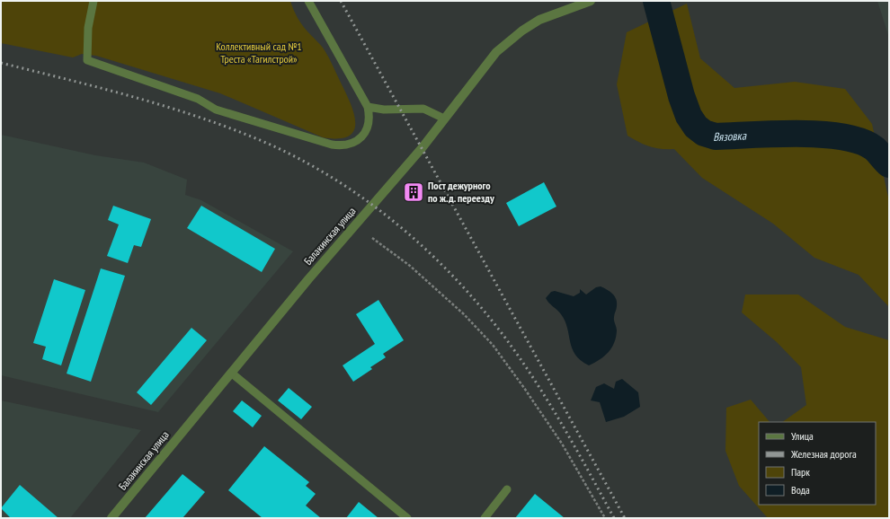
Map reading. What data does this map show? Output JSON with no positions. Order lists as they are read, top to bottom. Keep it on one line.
{"streets":{"street":["Балакинская улица"]},"water":["Вязовка"],"parks":["Коллективный сад №1 Треста «Тагилстрой»"],"places":{"building":["Пост дежурного по ж.д. переезду"]},"legend":["Улица","Железная дорога","Парк","Вода"]}
